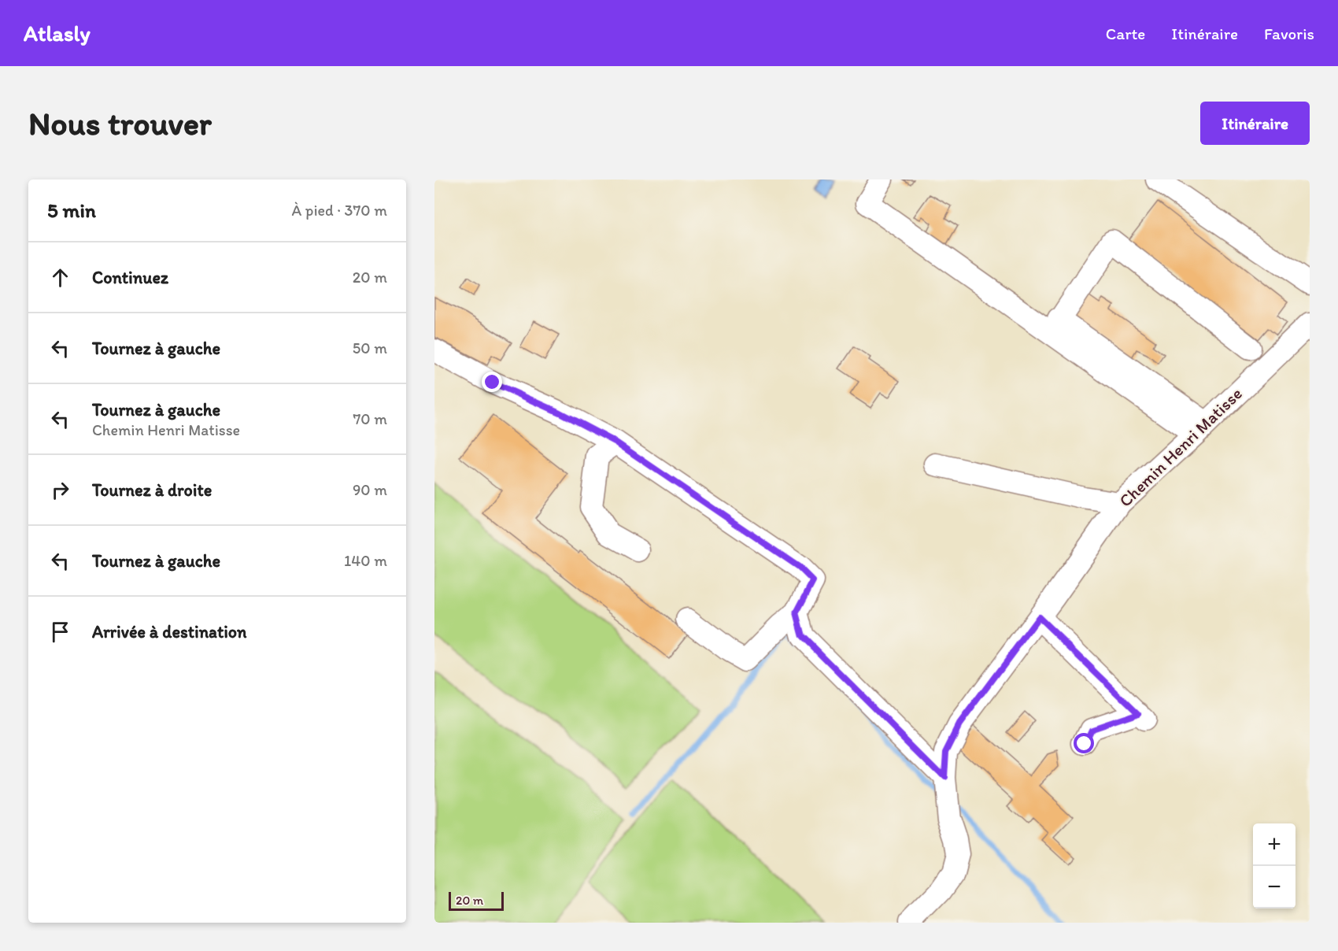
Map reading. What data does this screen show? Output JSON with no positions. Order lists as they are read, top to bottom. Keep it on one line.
{"streets":{"street":["Chemin Henri Matisse"]},"scale_bar":"20 m","page":{"header":"Atlasly","nav":["Carte","Itinéraire","Favoris"],"buttons":"Itinéraire","title":"Nous trouver","heading":["5 min","À pied · 370 m"],"list":[["Continuez","20 m"],["Tournez à gauche","50 m"],["Tournez à gauche","Chemin Henri Matisse","70 m"],["Tournez à droite","90 m"],["Tournez à gauche","140 m"],"Arrivée à destination"],"map_buttons":["+","−"],"scale":"20 m"}}
